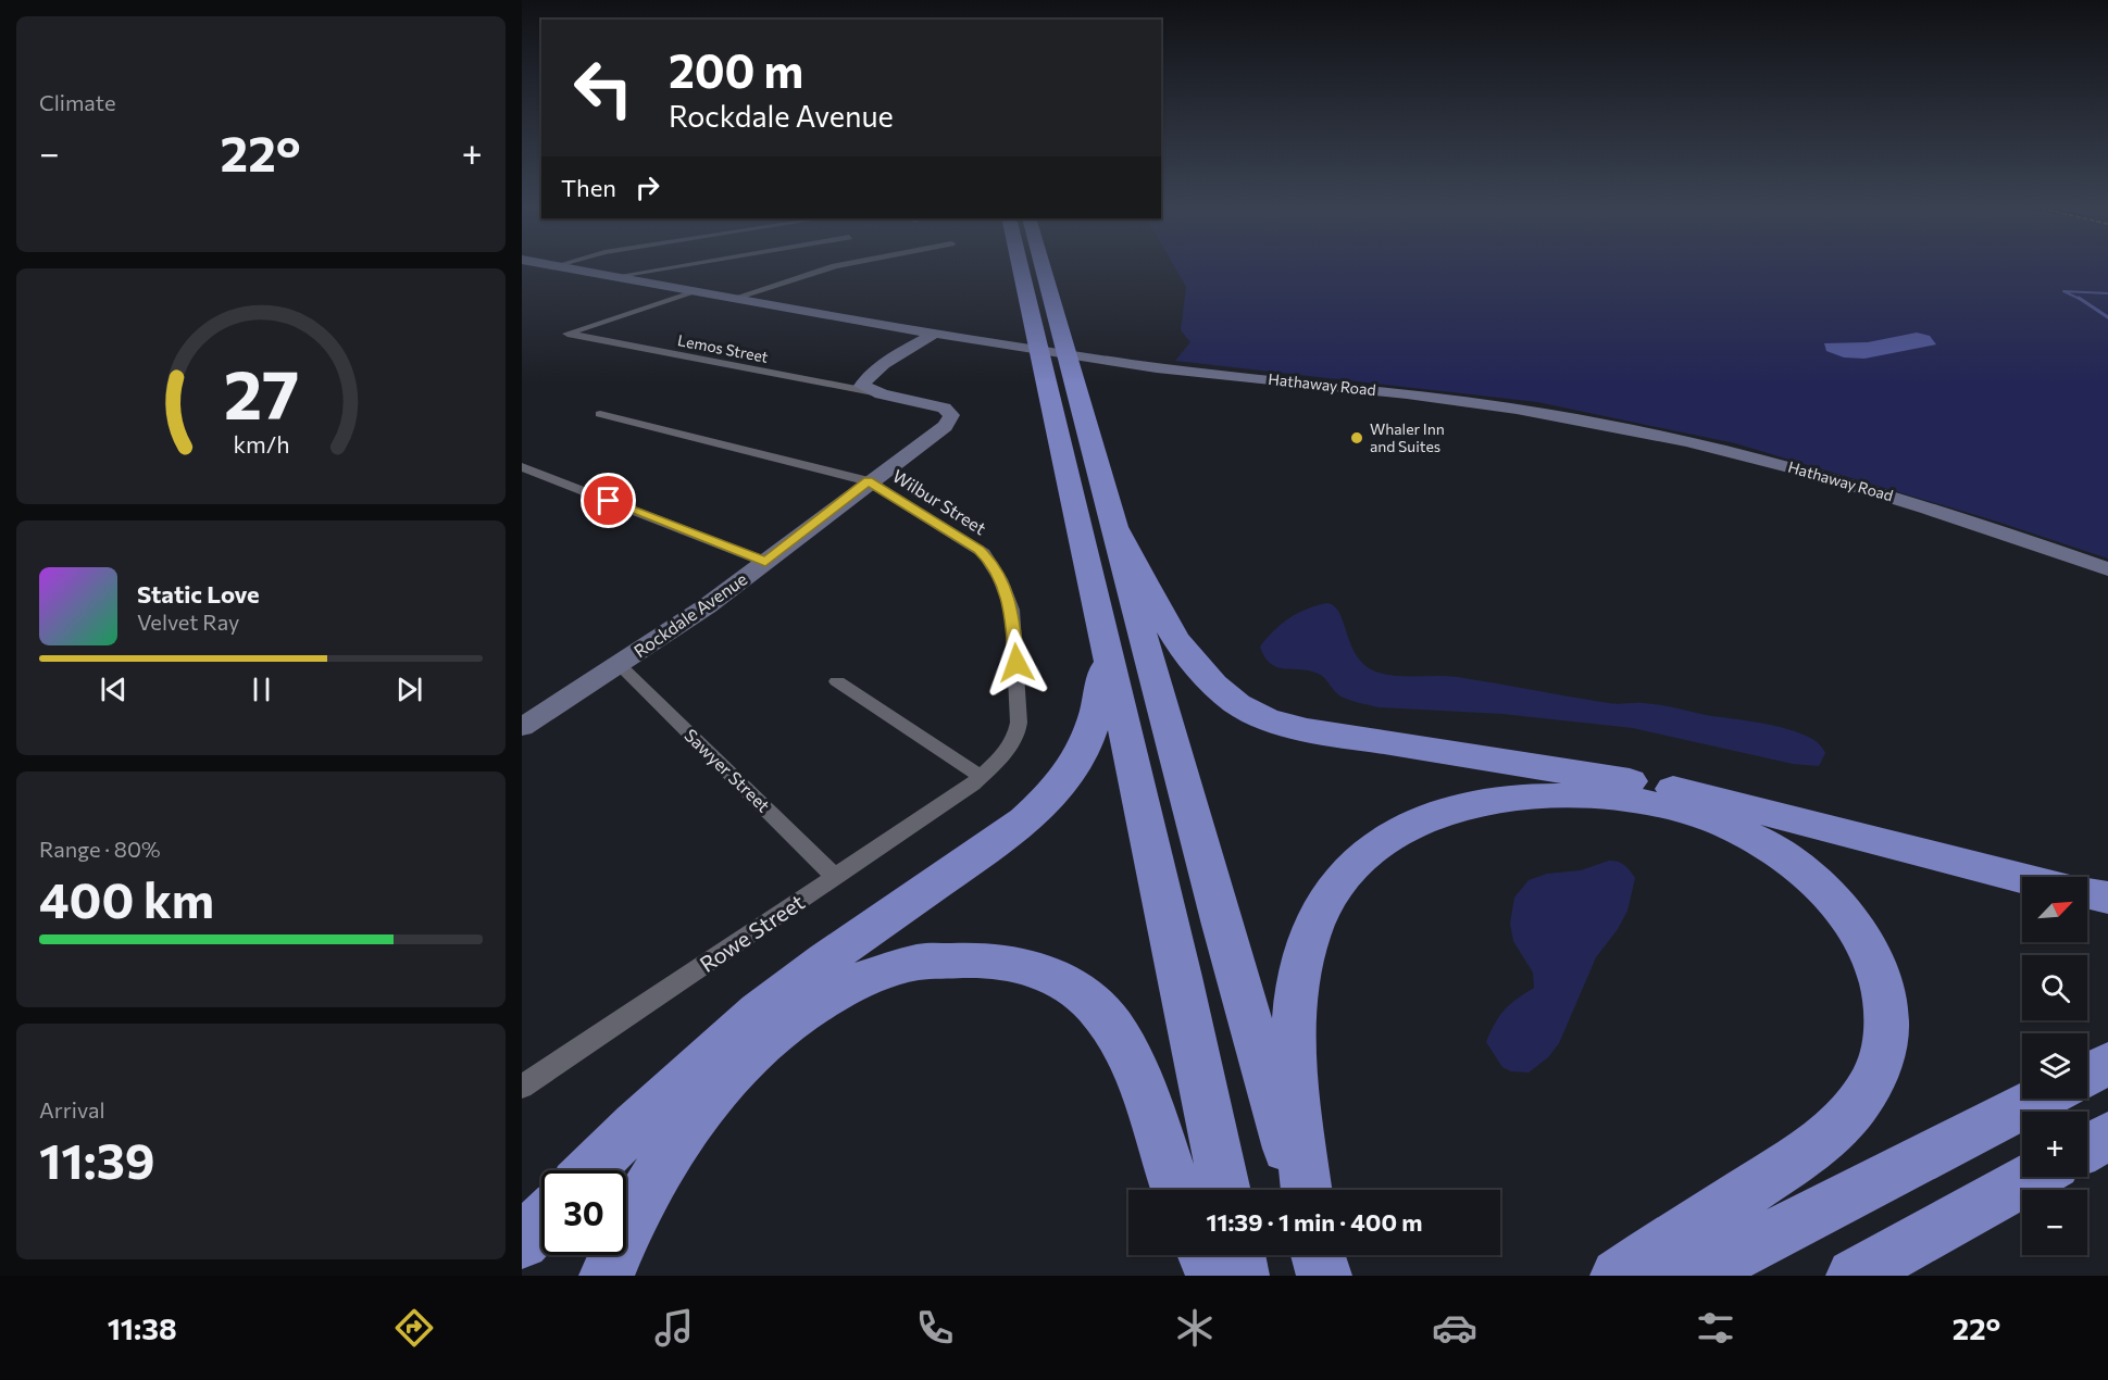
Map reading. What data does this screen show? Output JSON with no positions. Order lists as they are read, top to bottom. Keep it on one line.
{"streets":{"main road":["Hathaway Road","Rockdale Avenue"],"street":["Lemos Street","Wilbur Street","Sawyer Street","Rowe Street"]},"crossings":[["Lemos Street","Hathaway Road"],["Lemos Street","Rockdale Avenue"],["Wilbur Street","Rockdale Avenue"],["Wilbur Street","Rowe Street"],["Rockdale Avenue","Sawyer Street"],["Sawyer Street","Rowe Street"]],"places":["Whaler Inn and Suites"],"north":"top right","page":{"tile":["Climate",["Range · 80%","400 km"],["Arrival","11:39"]],"turn":["200 m","Rockdale Avenue"],"heat":["−","22°","+"],"then":"Then","song":["Static Love","Velvet Ray"],"map_buttons":["+","−"],"limit":"30","trip":"11:39 · 1 min · 400 m","tabs":["11:38","22°"],"gauge":["27","km/h"]}}
